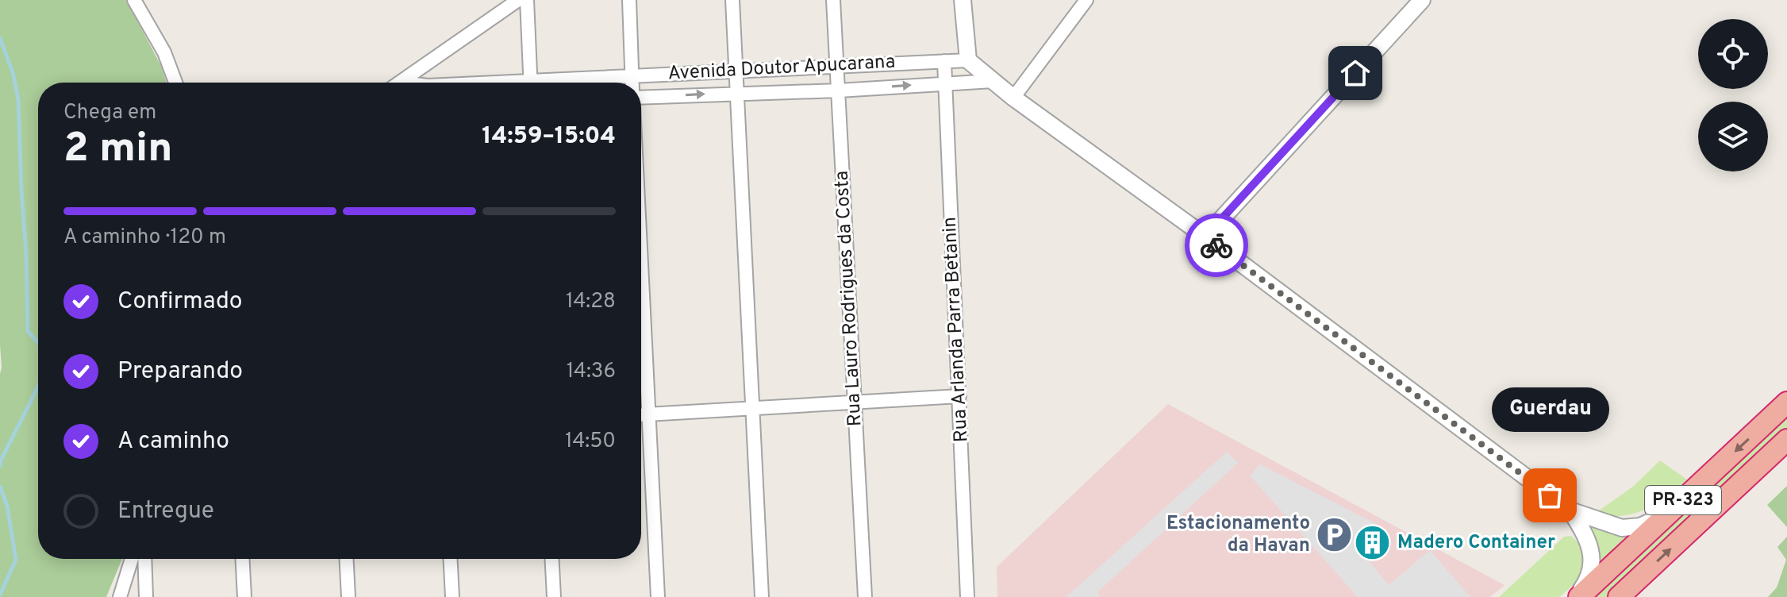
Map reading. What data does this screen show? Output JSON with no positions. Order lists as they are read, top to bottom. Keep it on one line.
{"streets":{"highway":["PR-323"],"street":["Avenida Doutor Apucarana","Rua Lauro Rodrigues da Costa","Rua Arlanda Parra Betanin"]},"crossings":[["Avenida Doutor Apucarana","Rua Lauro Rodrigues da Costa"],["Avenida Doutor Apucarana","Rua Arlanda Parra Betanin"]],"places":{"other":["Guerdau"],"parking":["Estacionamento da Havan"],"building":["Madero Container"]},"page":{"heading":["2 min","Chega em","14:59–15:04"],"bar":"A caminho · 120 m","list":[["Confirmado","14:28"],["Preparando","14:36"],["A caminho","14:50"],"Entregue"],"bubble":"Guerdau"}}
